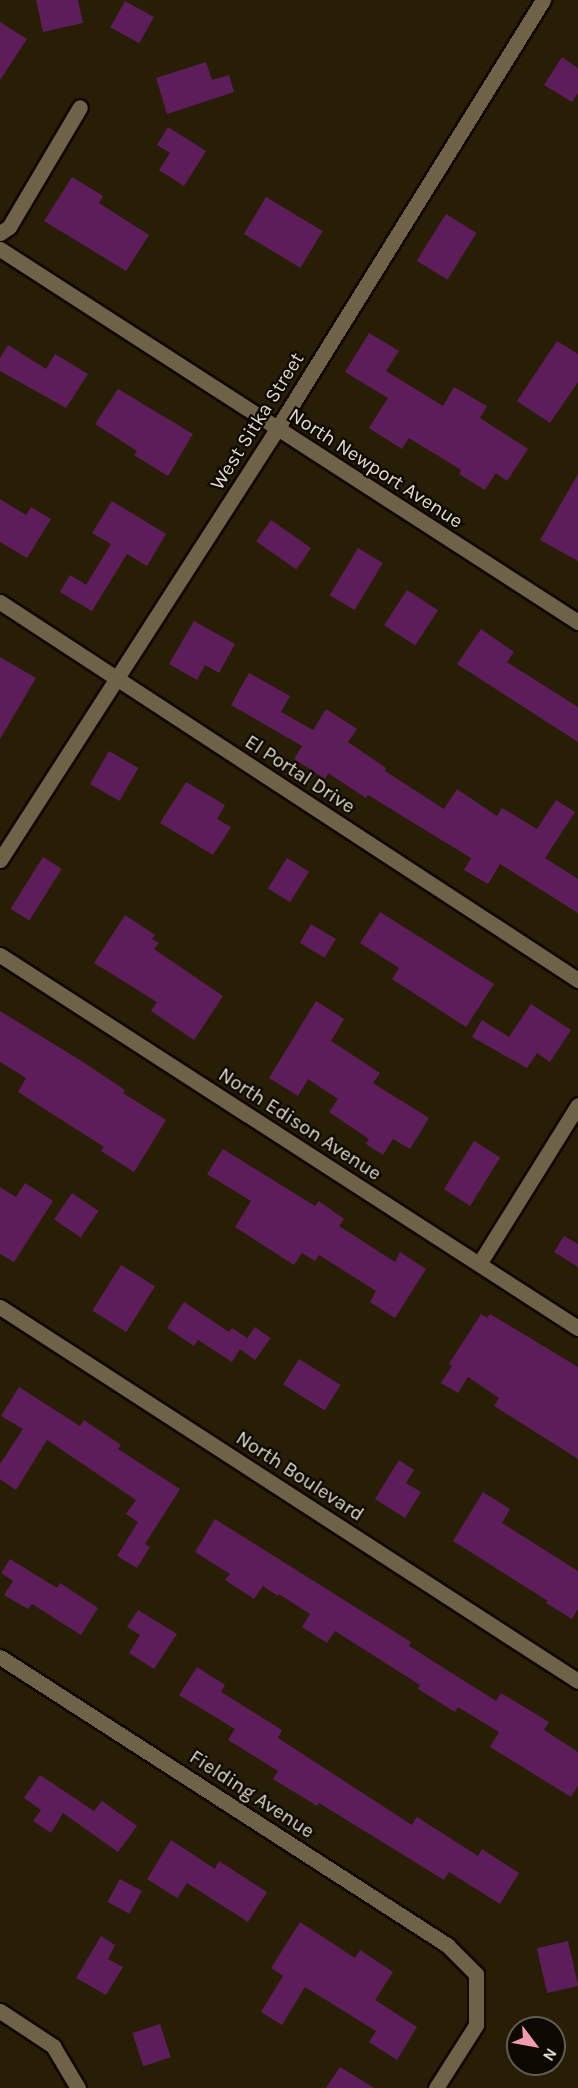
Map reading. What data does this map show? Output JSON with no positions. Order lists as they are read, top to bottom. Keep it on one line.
{"streets":{"street":["West Sitka Street","North Newport Avenue","El Portal Drive","North Edison Avenue","North Boulevard","Fielding Avenue"]},"crossings":[["West Sitka Street","North Newport Avenue"],["West Sitka Street","El Portal Drive"]],"north":"bottom right"}
